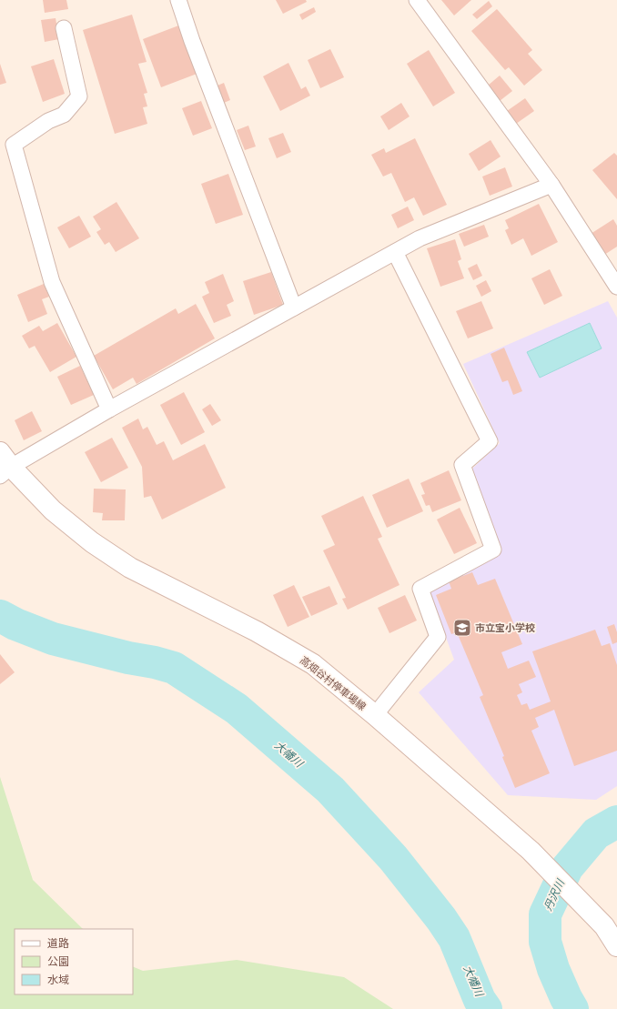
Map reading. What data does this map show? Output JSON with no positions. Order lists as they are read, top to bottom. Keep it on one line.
{"streets":{"main road":["高畑谷村停車場線"]},"water":["大幡川","丹沢川"],"places":{"school or university":["市立宝小学校"]},"legend":["道路","公園","水域"]}
